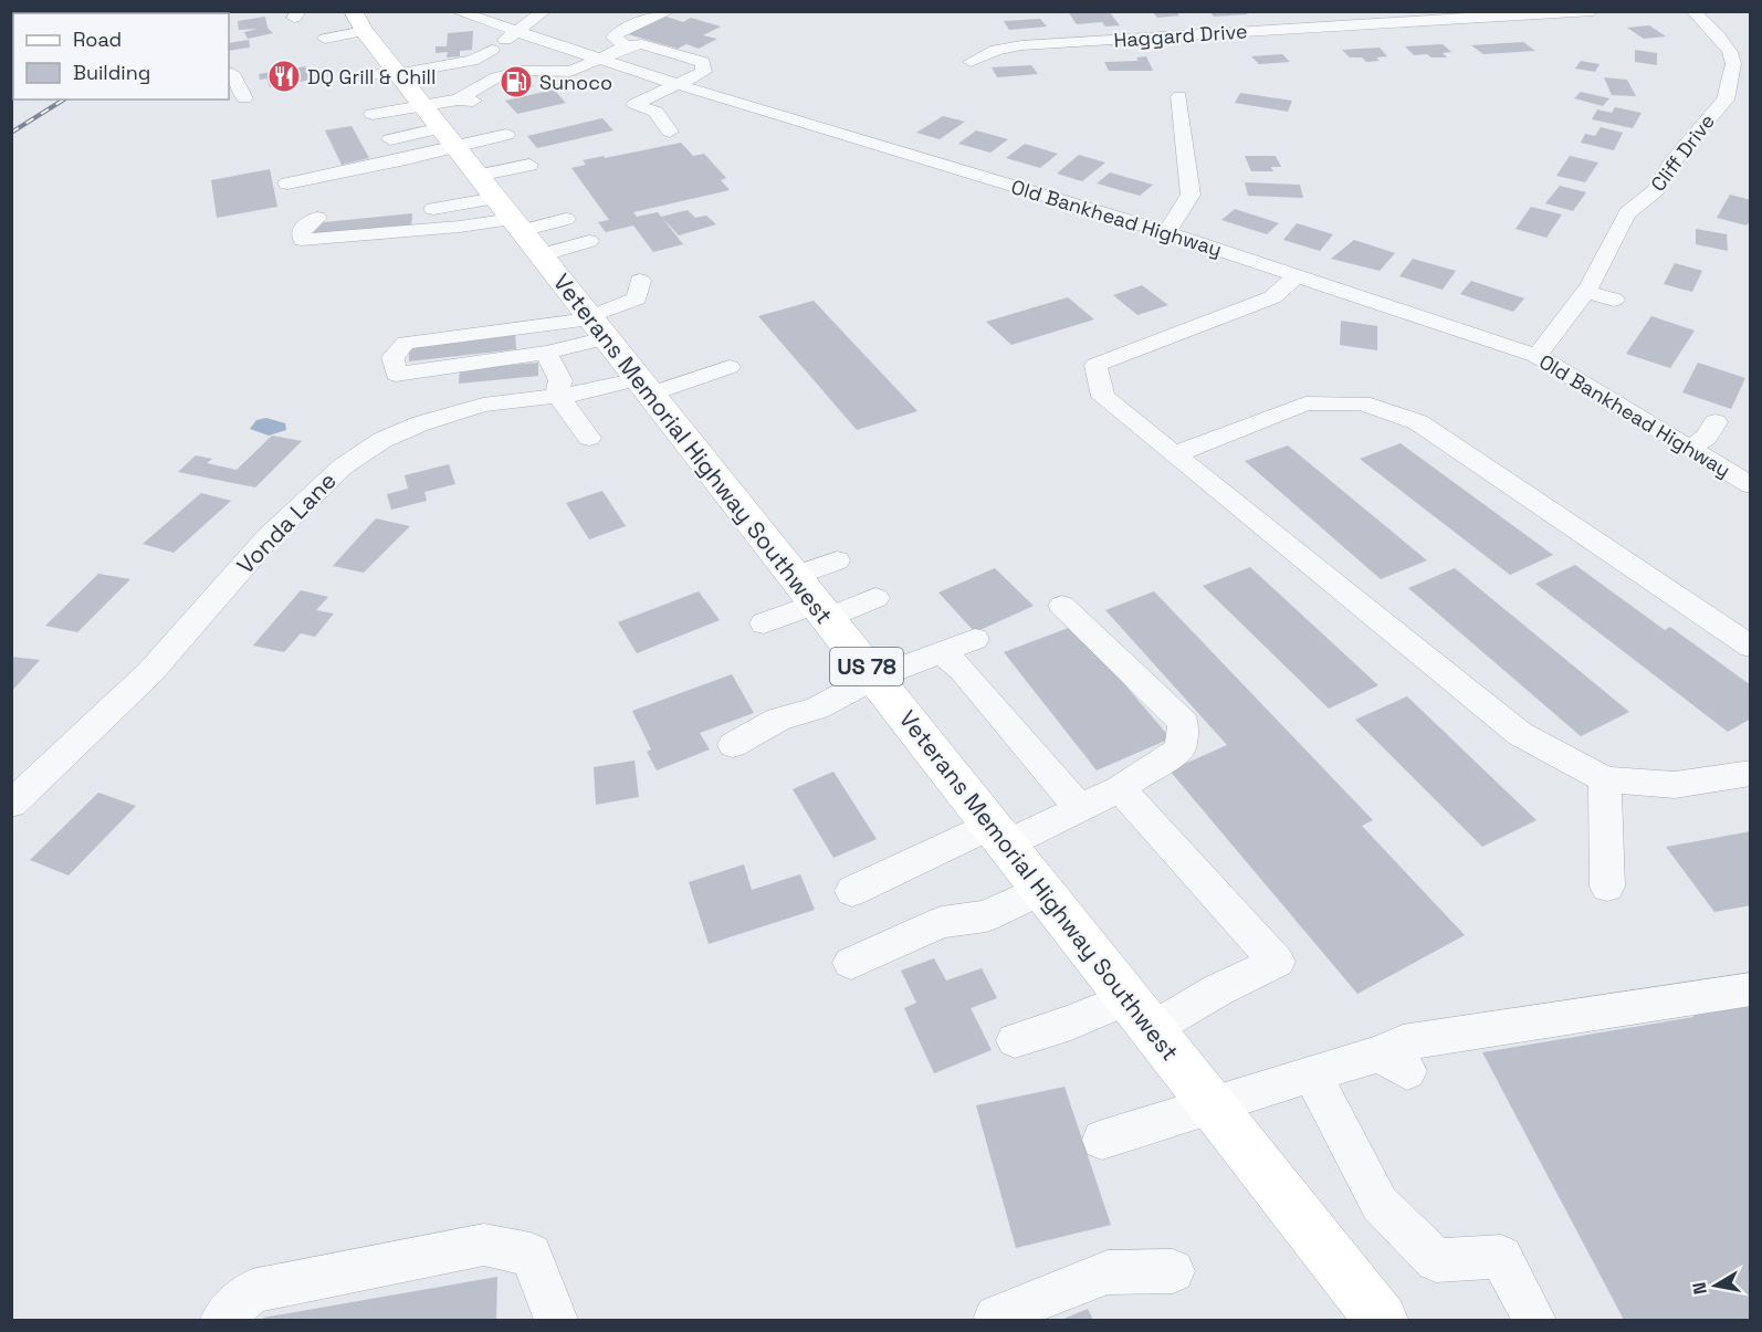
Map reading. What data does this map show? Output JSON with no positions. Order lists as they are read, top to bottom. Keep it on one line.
{"streets":{"main road":["Veterans Memorial Highway Southwest","US 78"],"street":["Haggard Drive","Cliff Drive","Old Bankhead Highway","Vonda Lane"]},"crossings":[["Cliff Drive","Old Bankhead Highway"],["Veterans Memorial Highway Southwest","Vonda Lane"]],"places":{"restaurant":["DQ Grill & Chill"],"fuel station":["Sunoco"]},"legend":["Road","Building"],"north":"left"}
